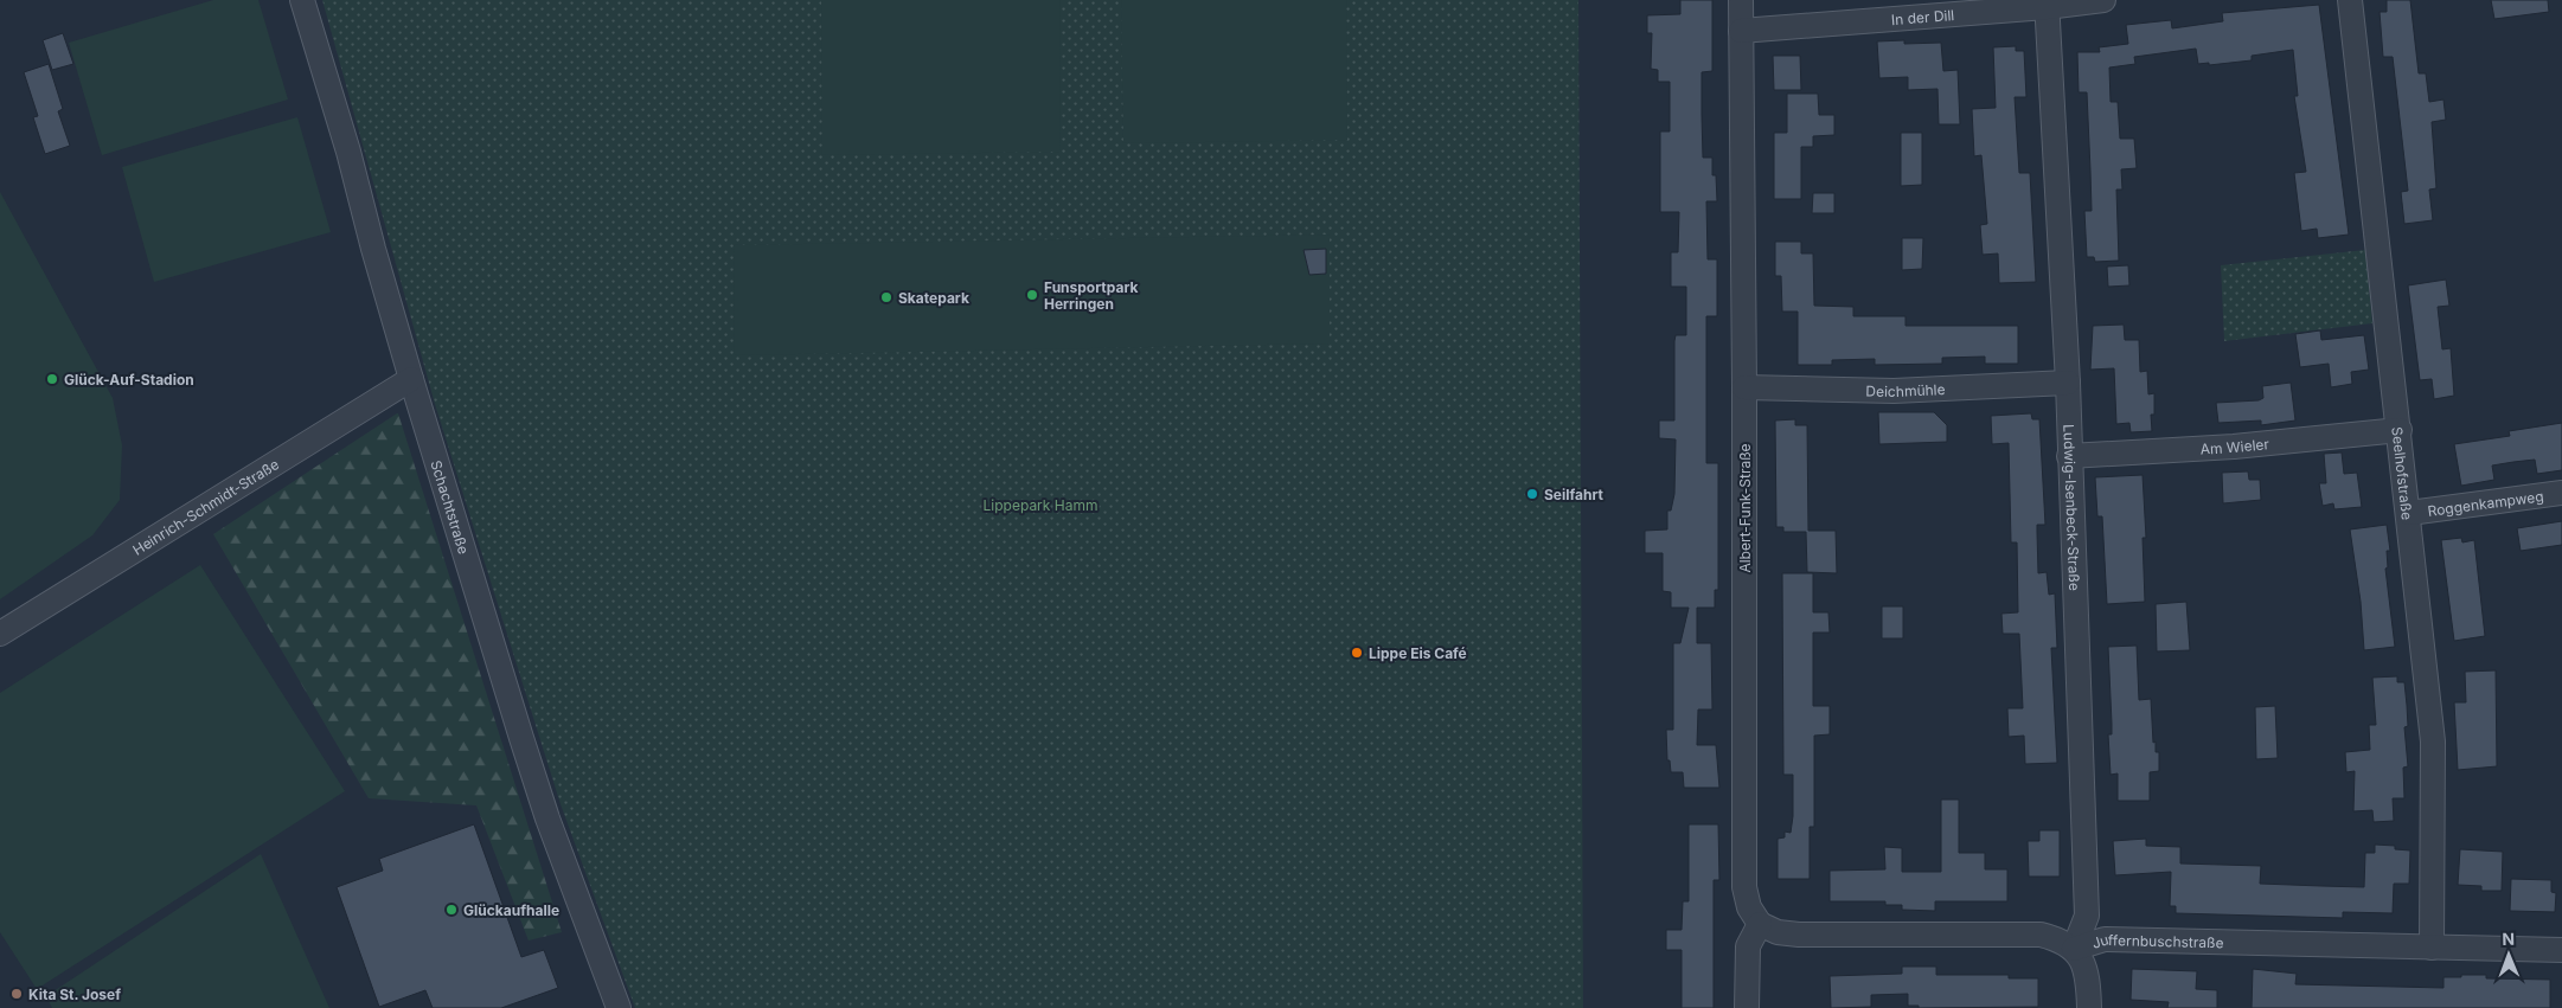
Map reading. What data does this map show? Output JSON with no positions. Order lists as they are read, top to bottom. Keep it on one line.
{"streets":{"street":["In der Dill","Deichmühle","Am Wieler","Seelhofstraße","Roggenkampweg","Heinrich-Schmidt-Straße","Schachtstraße","Ludwig-Isenbeck-Straße","Albert-Funk-Straße","Juffernbuschstraße"]},"crossings":[["In der Dill","Ludwig-Isenbeck-Straße"],["In der Dill","Albert-Funk-Straße"],["Deichmühle","Ludwig-Isenbeck-Straße"],["Deichmühle","Albert-Funk-Straße"],["Am Wieler","Seelhofstraße"],["Am Wieler","Ludwig-Isenbeck-Straße"],["Seelhofstraße","Roggenkampweg"],["Seelhofstraße","Juffernbuschstraße"],["Heinrich-Schmidt-Straße","Schachtstraße"],["Ludwig-Isenbeck-Straße","Juffernbuschstraße"],["Albert-Funk-Straße","Juffernbuschstraße"]],"parks":["Lippepark Hamm"],"places":["Funsportpark Herringen","Skatepark","Glück-Auf-Stadion","Seilfahrt","Lippe Eis Café","Glückaufhalle","Kita St. Josef"],"north":"top"}
